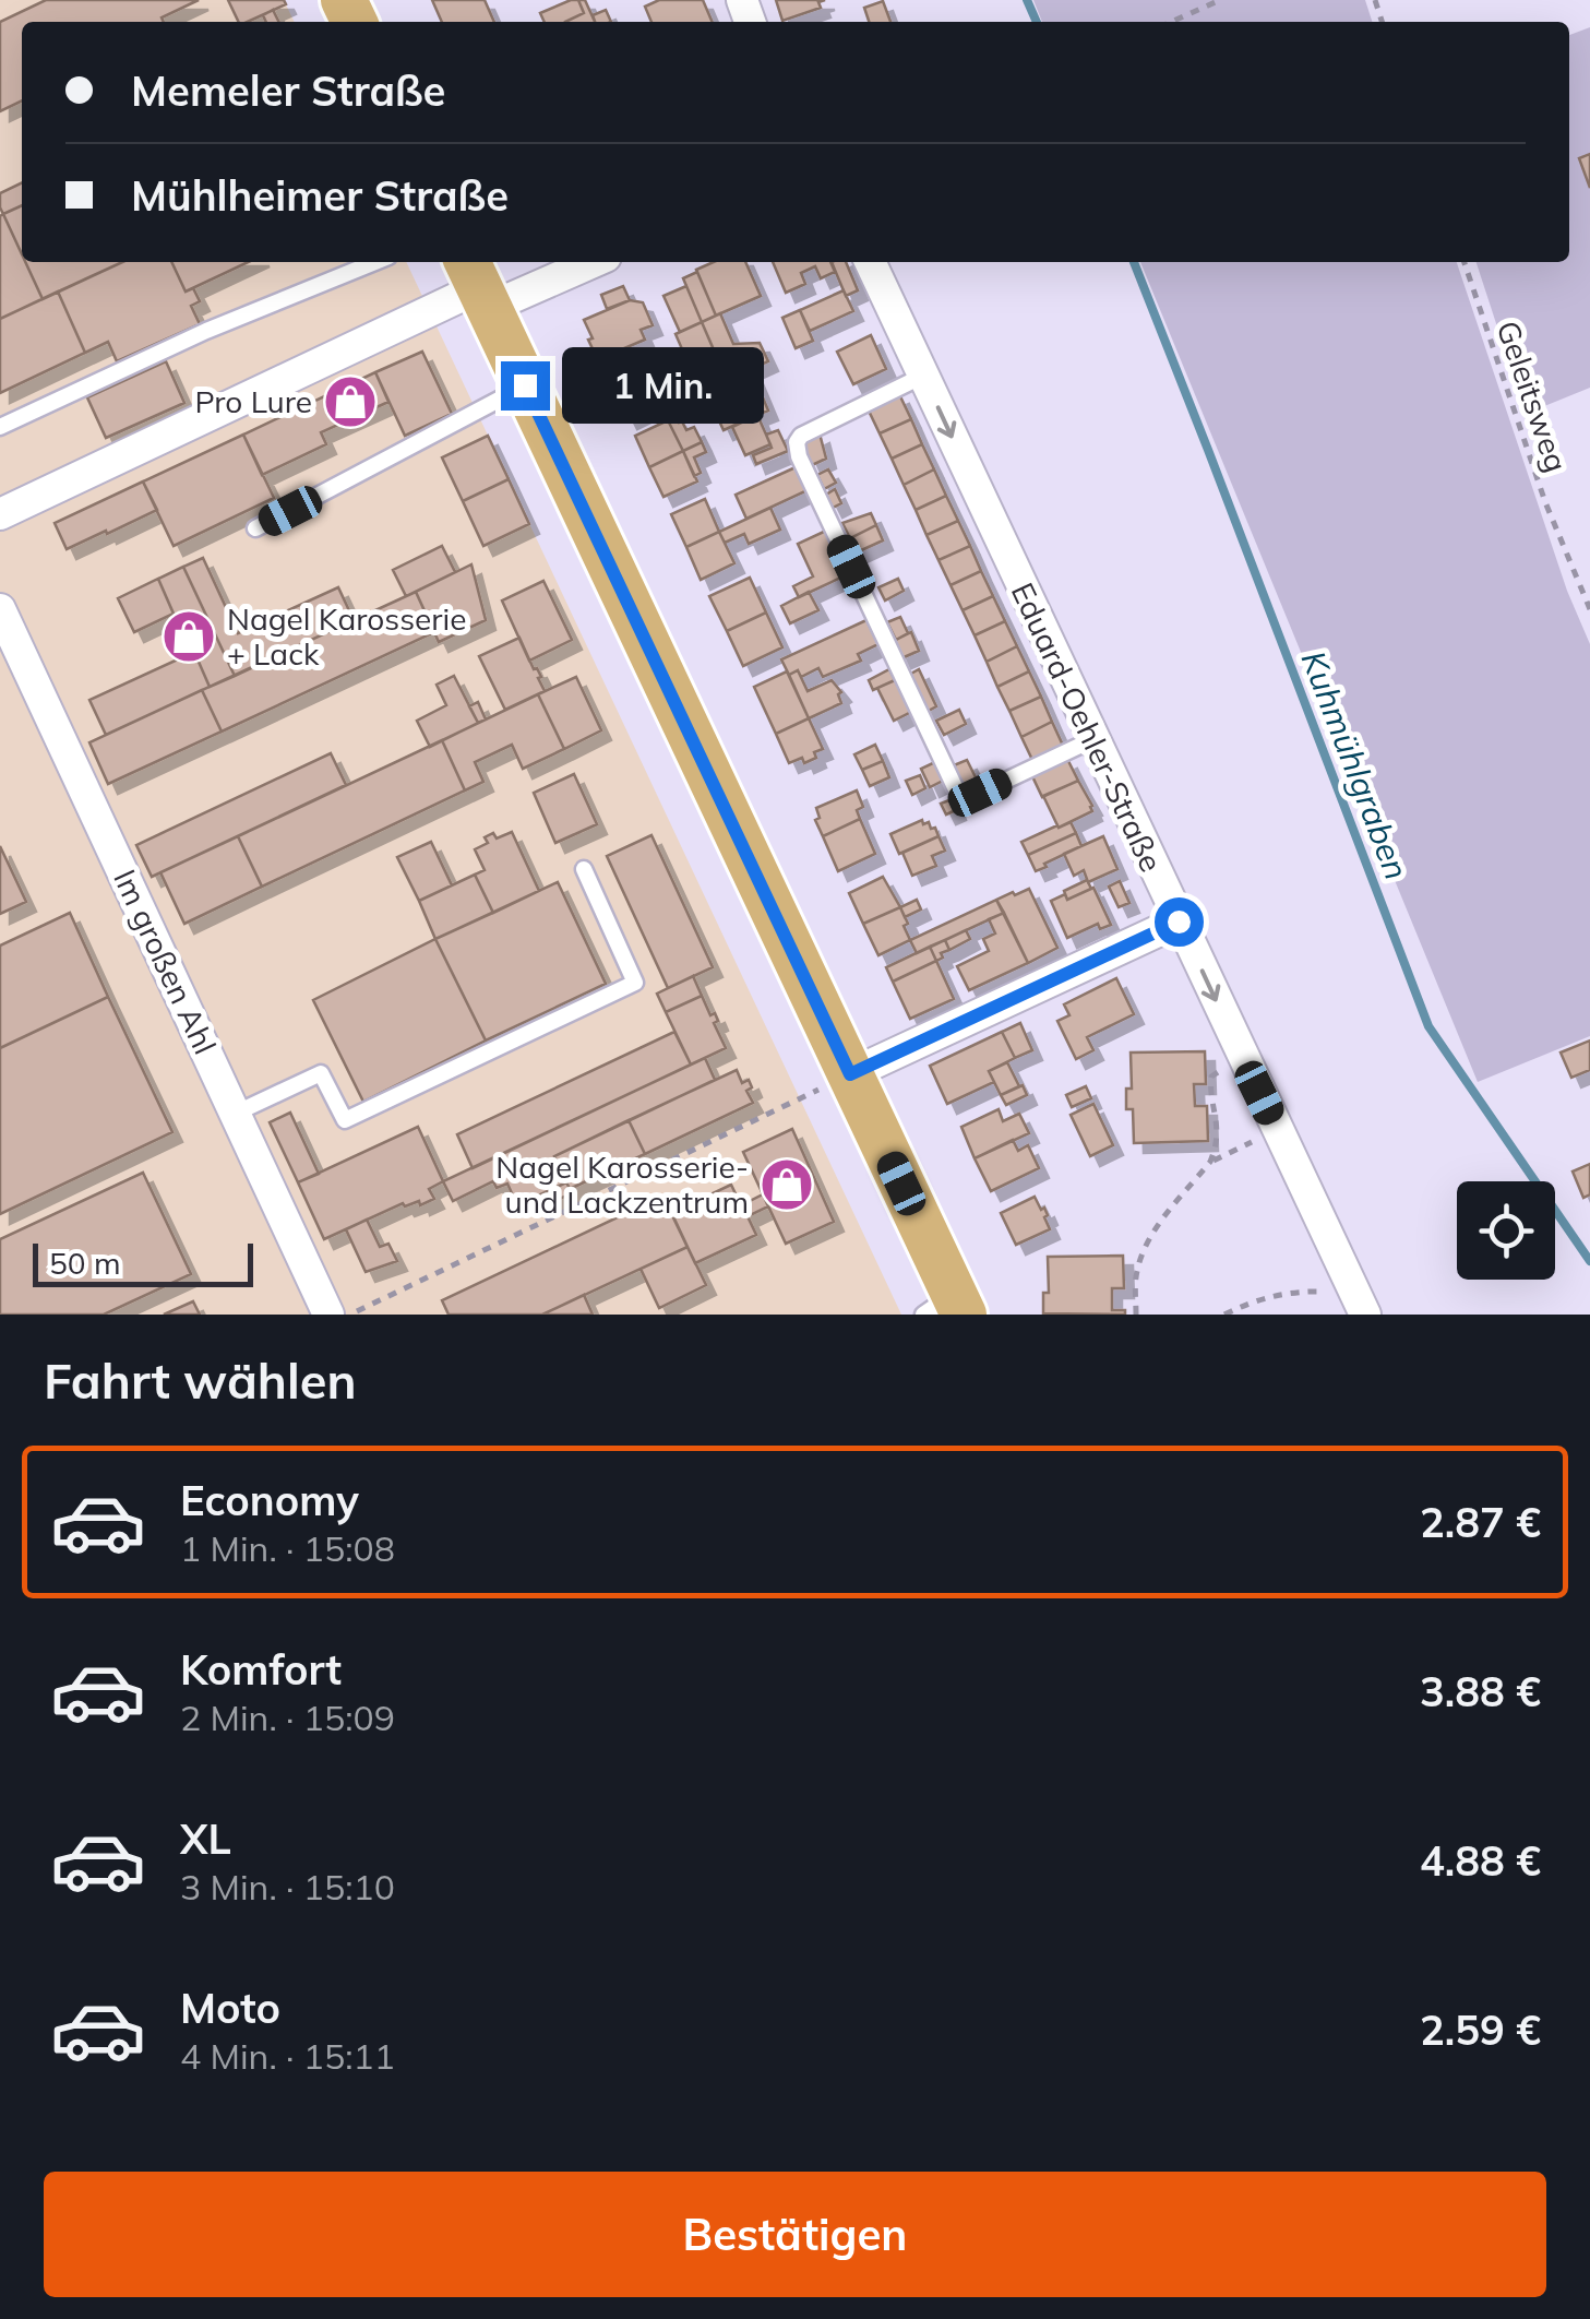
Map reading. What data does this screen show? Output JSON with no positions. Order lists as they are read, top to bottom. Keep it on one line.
{"streets":{"street":["Eduard-Oehler-Straße","Im großen Ahl"],"path":["Geleitsweg"]},"one_way":["Eduard-Oehler-Straße"],"water":["Kuhmühlgraben"],"places":{"shop":["Pro Lure","Nagel Karosserie + Lack","Nagel Karosserie- und Lackzentrum"]},"scale_bar":"50 m","page":{"banner":["Memeler Straße","Mühlheimer Straße"],"bubble":"1 Min.","scale":"50 m","heading":"Fahrt wählen","list":[{"name":"Economy","note":"1 Min. · 15:08","value":"2.87 €"},{"name":"Komfort","note":"2 Min. · 15:09","value":"3.88 €"},{"name":"XL","note":"3 Min. · 15:10","value":"4.88 €"},{"name":"Moto","note":"4 Min. · 15:11","value":"2.59 €"}],"buttons":"Bestätigen"}}
